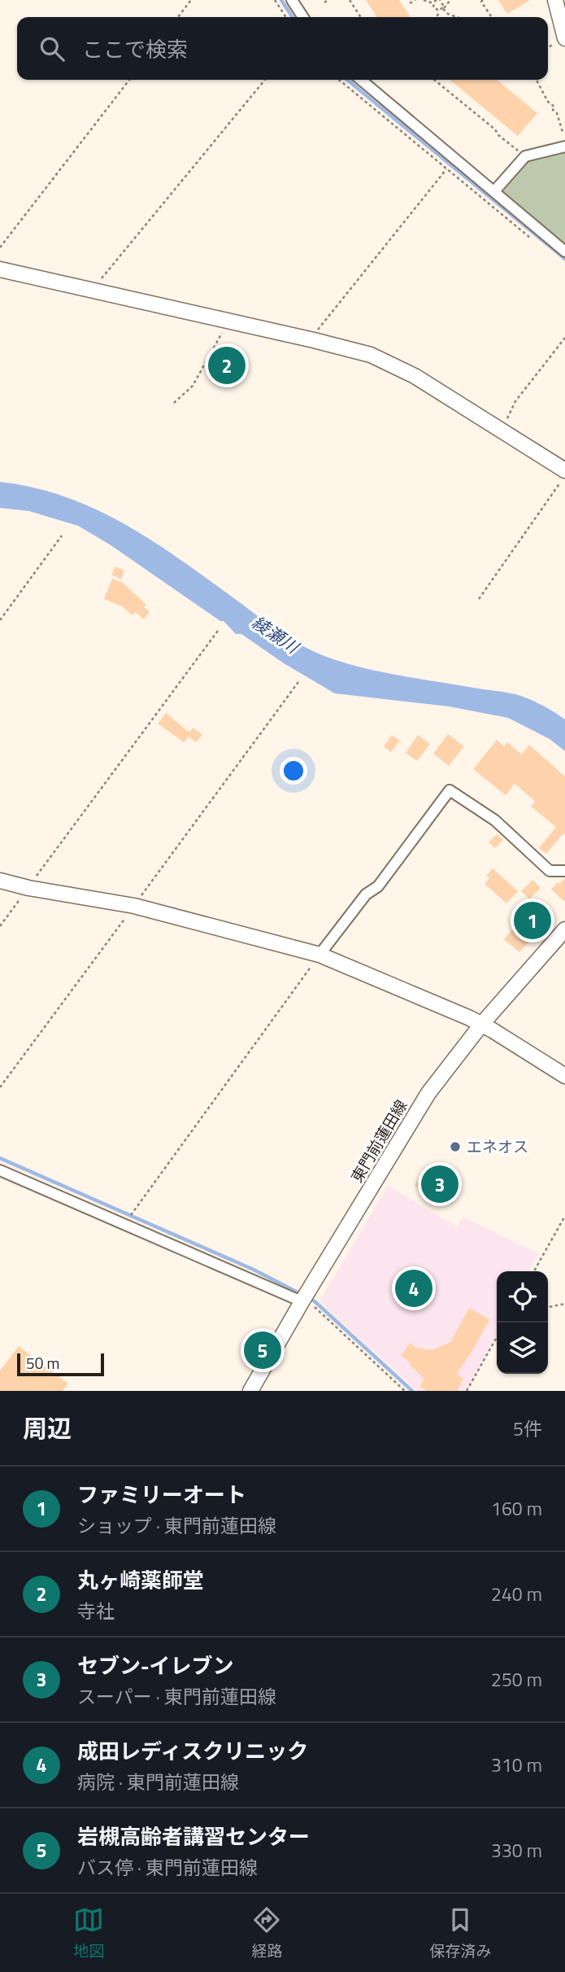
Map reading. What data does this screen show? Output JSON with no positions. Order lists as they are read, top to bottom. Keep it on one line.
{"streets":{"street":["東門前蓮田線"]},"water":["綾瀬川"],"places":["エネオス"],"scale_bar":"50 m","page":{"search":"ここで検索","pins":["2","1","3","4","5"],"scale":"50 m","heading":["周辺","5件"],"list":[{"mark":"1","name":"ファミリーオート","note":"ショップ · 東門前蓮田線","value":"160 m"},{"mark":"2","name":"丸ヶ崎薬師堂","note":"寺社","value":"240 m"},{"mark":"3","name":"セブン-イレブン","note":"スーパー · 東門前蓮田線","value":"250 m"},{"mark":"4","name":"成田レディスクリニック","note":"病院 · 東門前蓮田線","value":"310 m"},{"mark":"5","name":"岩槻高齢者講習センター","note":"バス停 · 東門前蓮田線","value":"330 m"}],"nav":["地図","経路","保存済み"]}}
